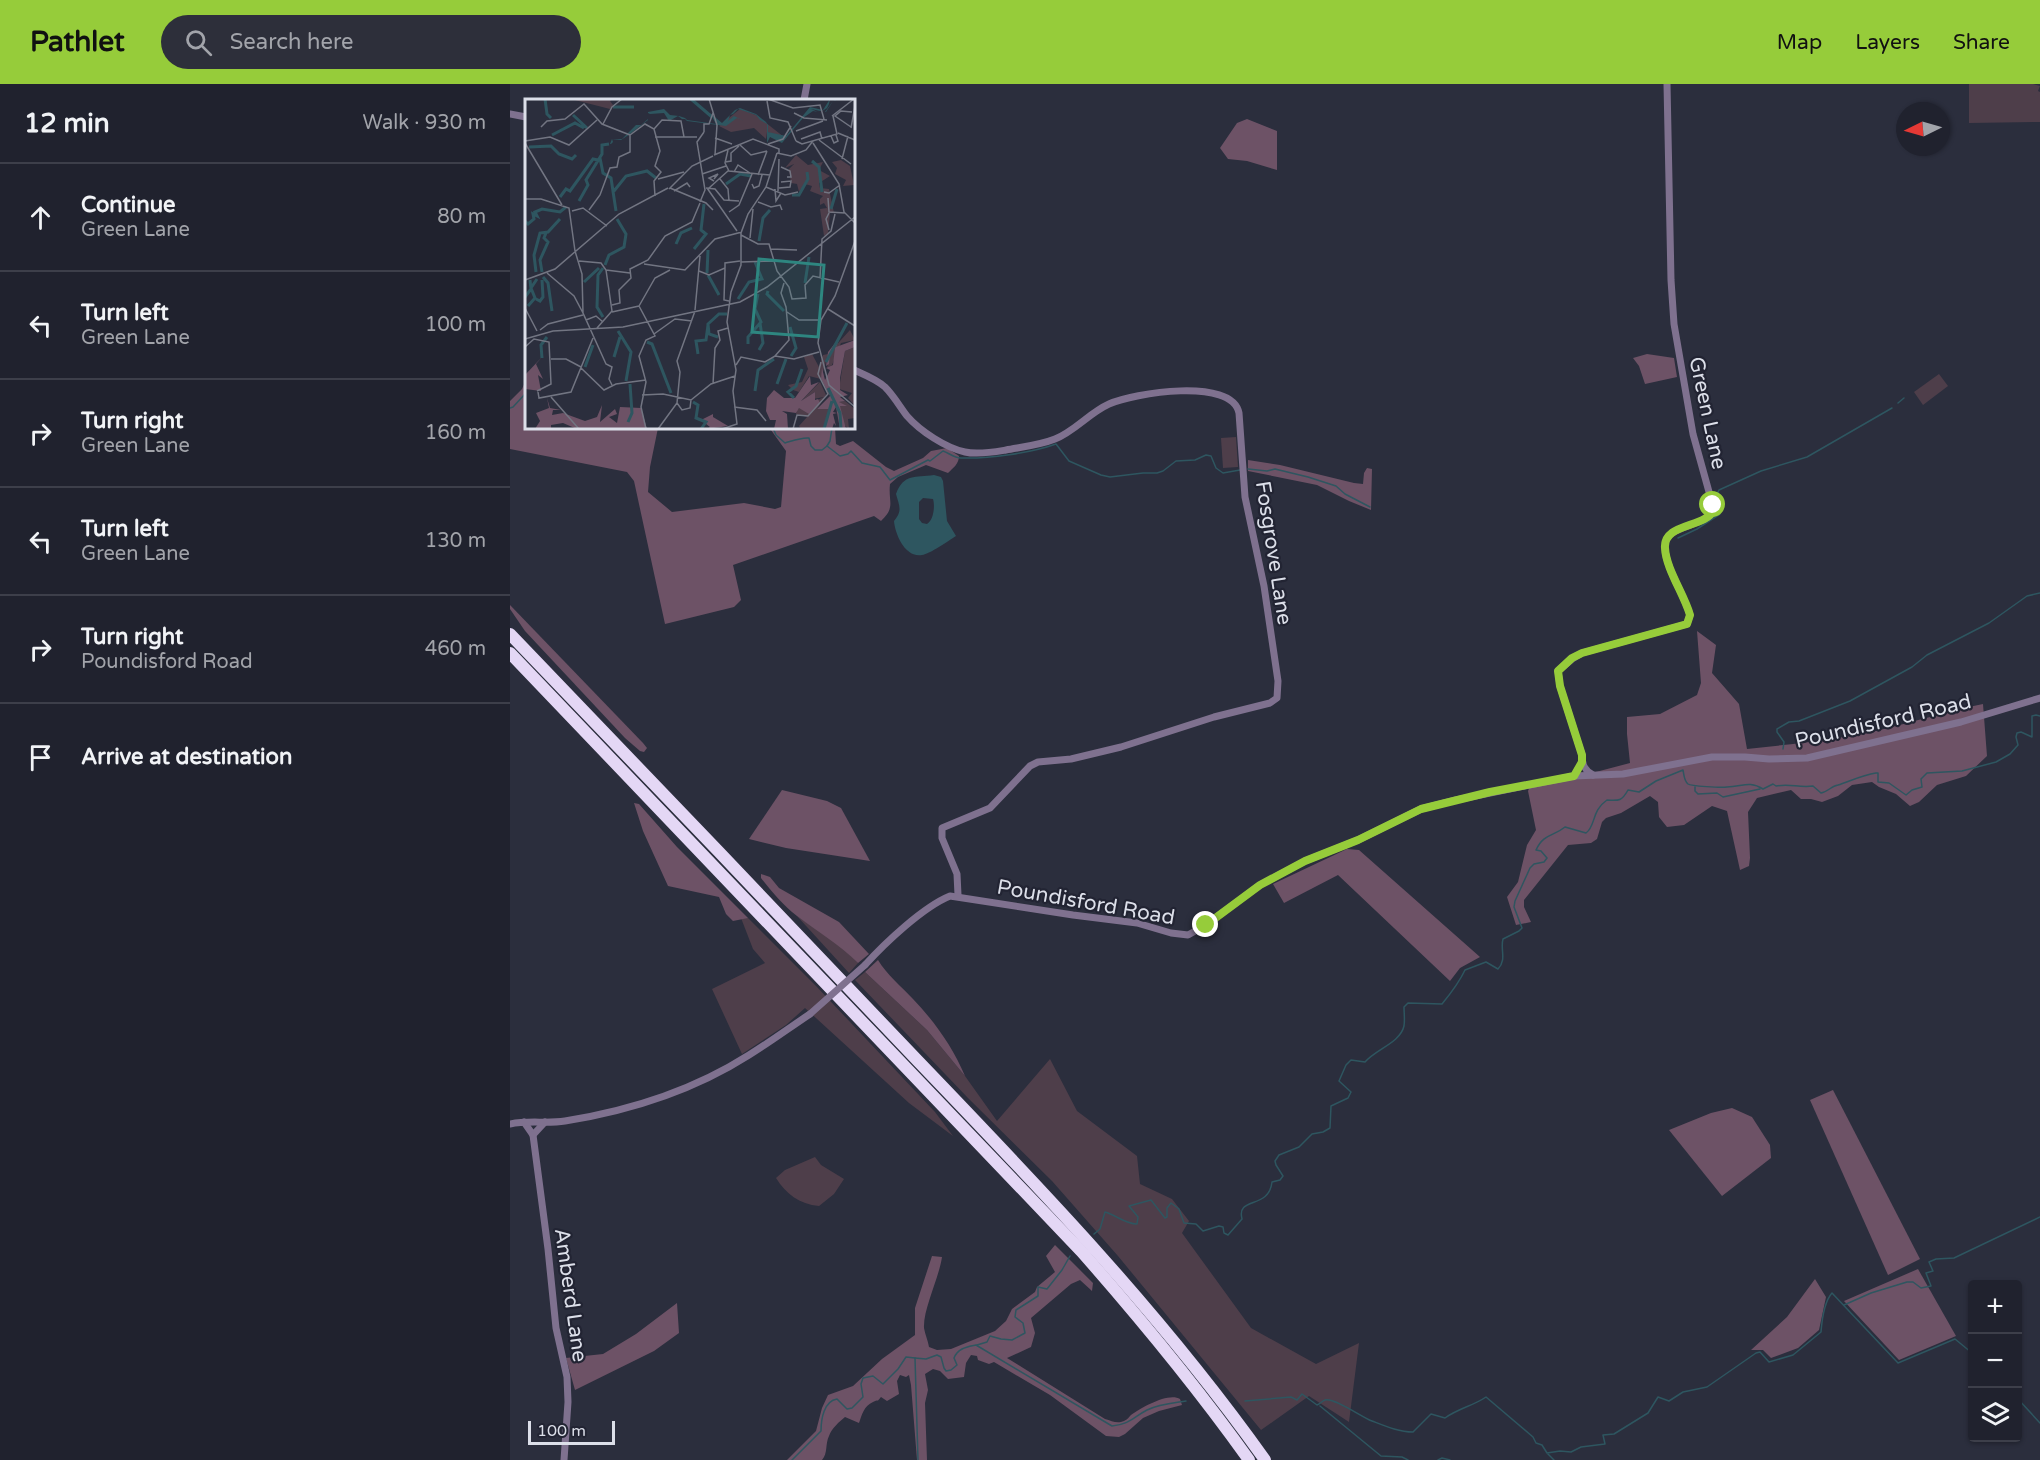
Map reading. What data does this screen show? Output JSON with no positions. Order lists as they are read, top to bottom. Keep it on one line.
{"streets":{"street":["Green Lane","Fosgrove Lane","Poundisford Road","Amberd Lane"]},"crossings":[["Fosgrove Lane","Poundisford Road"]],"scale_bar":"100 m","north":"left","page":{"header":"Pathlet","search":"Search here","nav":["Map","Layers","Share"],"heading":["12 min","Walk · 930 m"],"list":[["Continue","Green Lane","80 m"],["Turn left","Green Lane","100 m"],["Turn right","Green Lane","160 m"],["Turn left","Green Lane","130 m"],["Turn right","Poundisford Road","460 m"],"Arrive at destination"],"map_buttons":["+","−"],"scale":"100 m"}}
